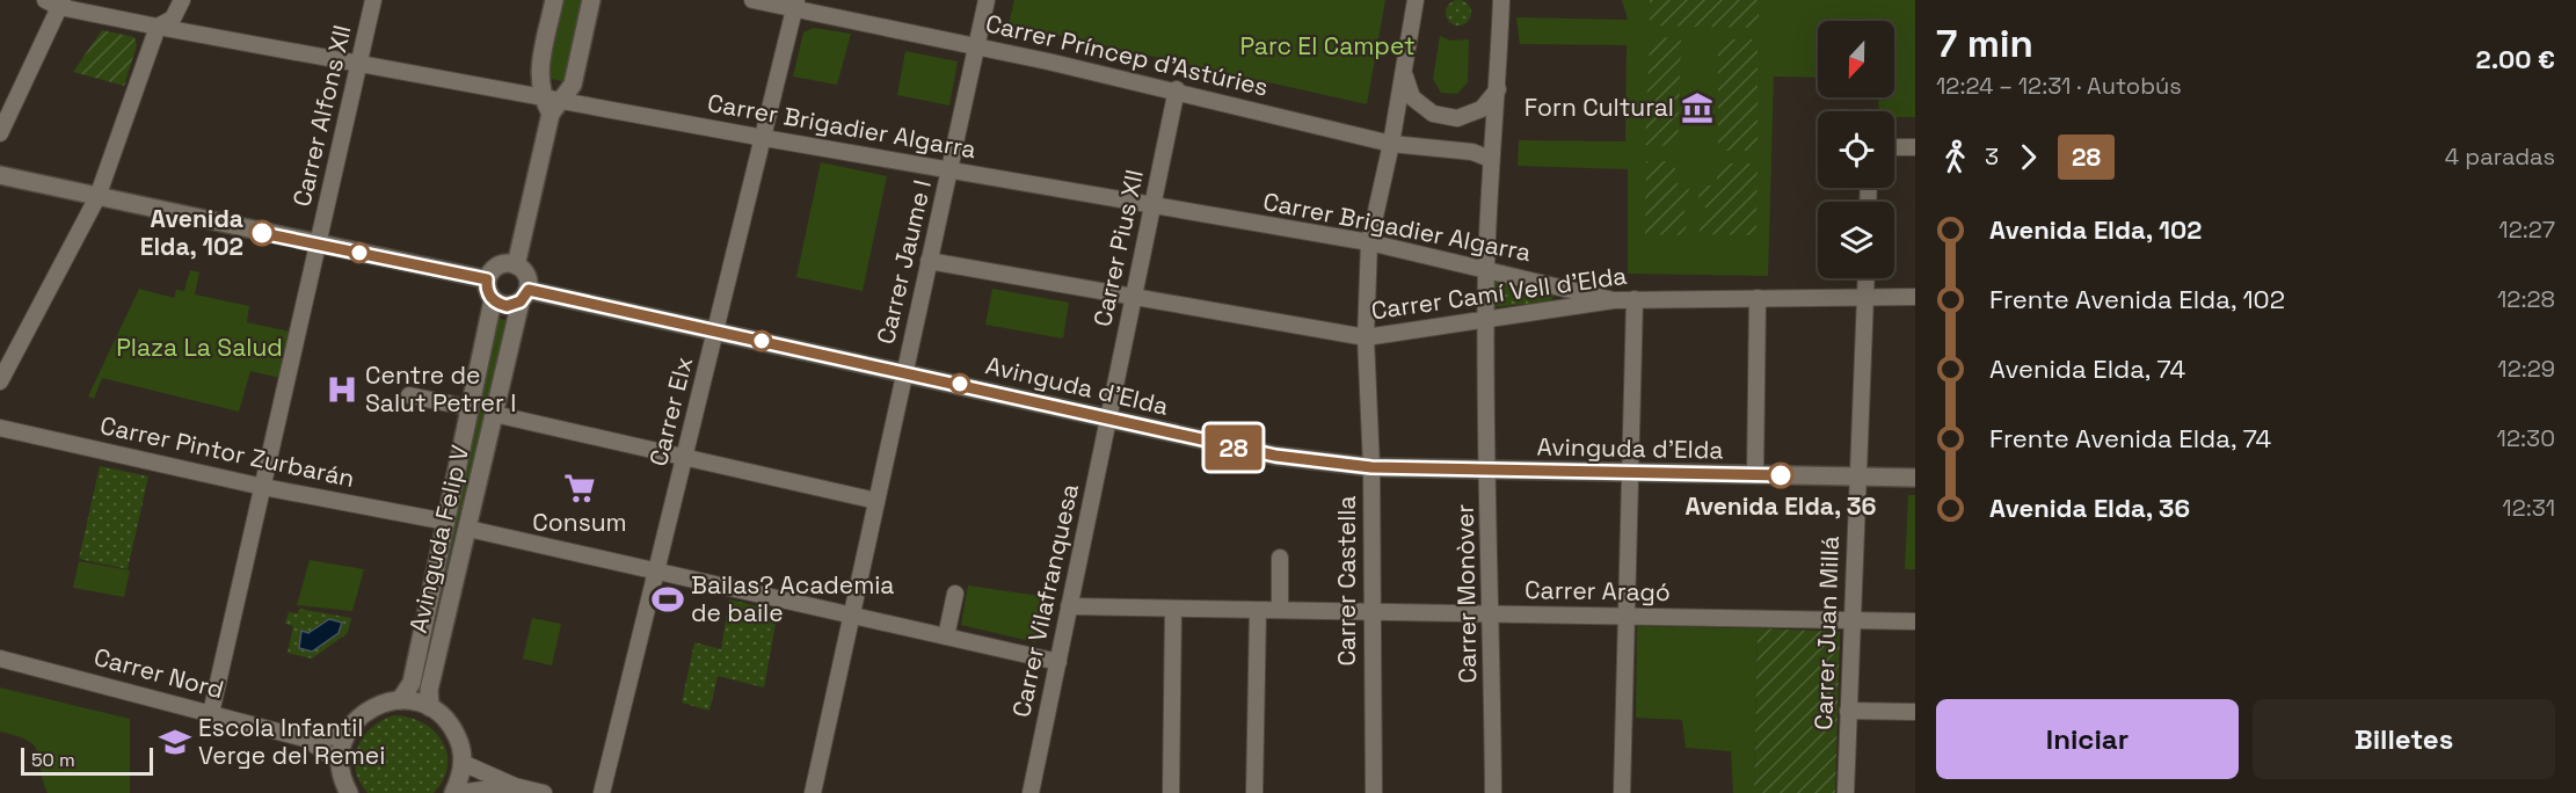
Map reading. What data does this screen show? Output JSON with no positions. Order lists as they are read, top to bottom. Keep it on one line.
{"streets":{"street":["Carrer Príncep d'Astúries","Carrer Alfons XII","Carrer Brigadier Algarra","Carrer Pius XII","Carrer Jaume I","Carrer Camí Vell d'Elda","Avinguda d'Elda","Carrer Elx","Carrer Pintor Zurbarán","Avinguda Felip V","Carrer Castella","Carrer Aragó","Carrer Monòver","Carrer Vilafranquesa","Carrer Juan Millá","Carrer Nord"]},"crossings":[["Carrer Príncep d'Astúries","Carrer Pius XII"],["Carrer Príncep d'Astúries","Carrer Jaume I"],["Carrer Príncep d'Astúries","Carrer Elx"],["Carrer Príncep d'Astúries","Carrer Castella"],["Carrer Príncep d'Astúries","Carrer Monòver"],["Carrer Alfons XII","Carrer Brigadier Algarra"],["Carrer Alfons XII","Carrer Pintor Zurbarán"],["Carrer Alfons XII","Carrer Nord"],["Carrer Brigadier Algarra","Carrer Pius XII"],["Carrer Brigadier Algarra","Carrer Jaume I"],["Carrer Brigadier Algarra","Carrer Camí Vell d'Elda"],["Carrer Brigadier Algarra","Carrer Elx"],["Carrer Brigadier Algarra","Carrer Castella"],["Carrer Brigadier Algarra","Carrer Monòver"],["Carrer Pius XII","Carrer Camí Vell d'Elda"],["Carrer Pius XII","Avinguda d'Elda"],["Carrer Pius XII","Carrer Vilafranquesa"],["Carrer Jaume I","Carrer Camí Vell d'Elda"],["Carrer Jaume I","Avinguda d'Elda"],["Carrer Camí Vell d'Elda","Carrer Castella"],["Carrer Camí Vell d'Elda","Carrer Monòver"],["Carrer Camí Vell d'Elda","Carrer Juan Millá"],["Avinguda d'Elda","Carrer Elx"],["Avinguda d'Elda","Avinguda Felip V"],["Avinguda d'Elda","Carrer Castella"],["Avinguda d'Elda","Carrer Monòver"],["Avinguda d'Elda","Carrer Vilafranquesa"],["Avinguda d'Elda","Carrer Juan Millá"],["Carrer Pintor Zurbarán","Avinguda Felip V"],["Carrer Castella","Carrer Aragó"],["Carrer Aragó","Carrer Monòver"],["Carrer Aragó","Carrer Vilafranquesa"],["Carrer Aragó","Carrer Juan Millá"]],"parks":["Parc El Campet","Plaza La Salud"],"places":{"museum":["Forn Cultural"],"other":["Avenida Elda, 102","Avenida Elda, 36"],"hospital":["Centre de Salut Petrer I"],"supermarket":["Consum"],"sports":["Bailas? Academia de baile"],"school or university":["Escola Infantil Verge del Remei"]},"lines":["bus line 28"],"scale_bar":"50 m","north":"bottom","page":{"on_map":"28","heading":["7 min","12:24 – 12:31 · Autobús","2.00 €"],"legs":["3","28","4 paradas"],"list":[{"name":"Avenida Elda, 102","value":"12:27"},{"name":"Frente Avenida Elda, 102","value":"12:28"},{"name":"Avenida Elda, 74","value":"12:29"},{"name":"Frente Avenida Elda, 74","value":"12:30"},{"name":"Avenida Elda, 36","value":"12:31"}],"buttons":["Iniciar","Billetes"],"scale":"50 m"}}
